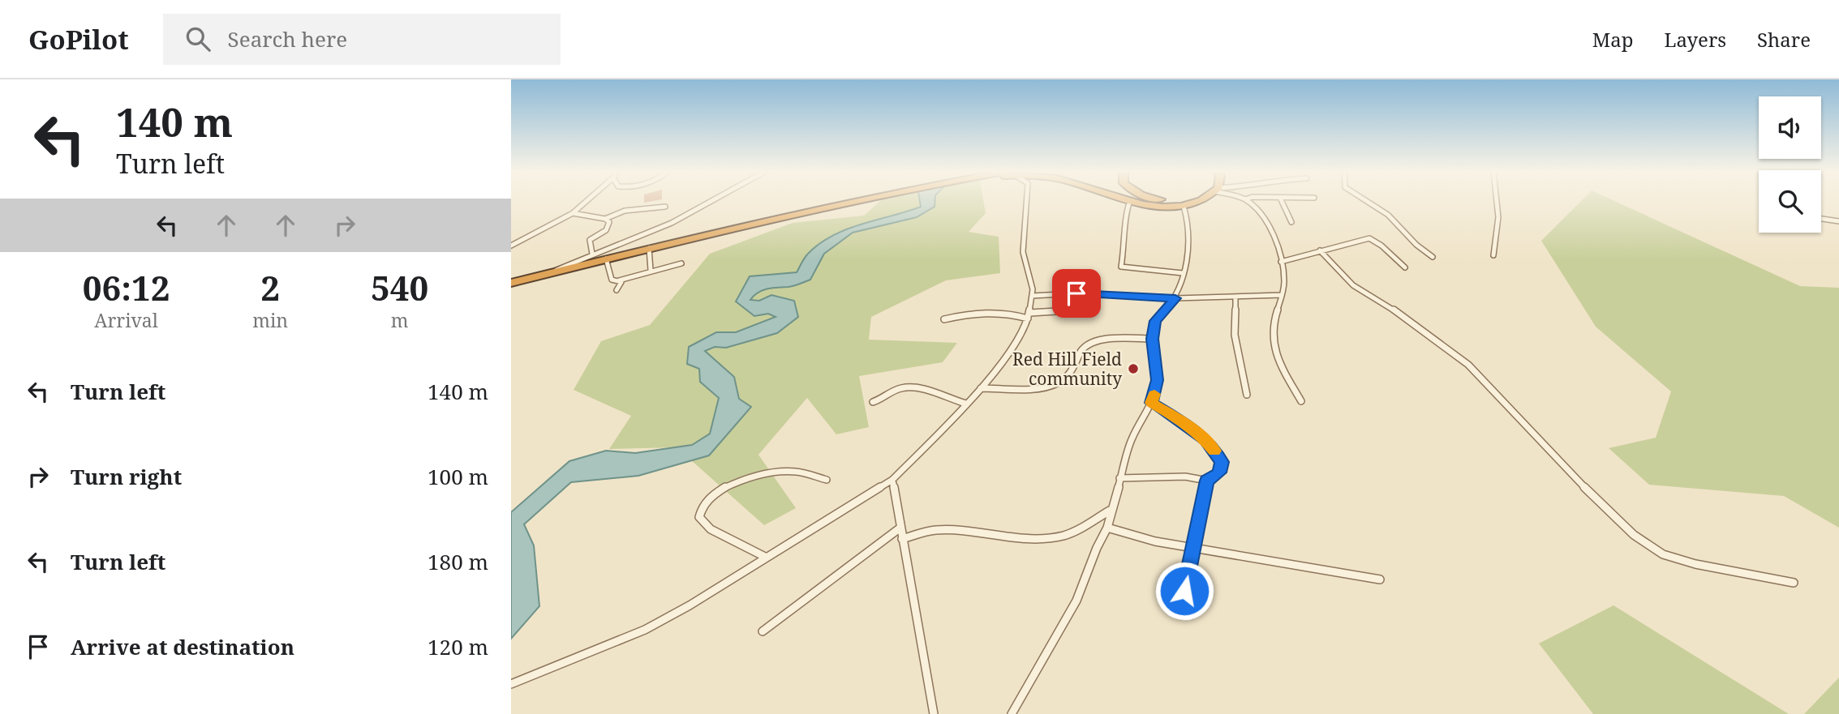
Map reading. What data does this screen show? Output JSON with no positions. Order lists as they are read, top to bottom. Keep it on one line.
{"places":["Red Hill Field community"],"page":{"header":"GoPilot","search":"Search here","nav":["Map","Layers","Share"],"turn":["140 m","Turn left"],"eta":["06:12","Arrival","2","min","540","m"],"list":[{"name":"Turn left","value":"140 m"},{"name":"Turn right","value":"100 m"},{"name":"Turn left","value":"180 m"},{"name":"Arrive at destination","value":"120 m"}]}}
